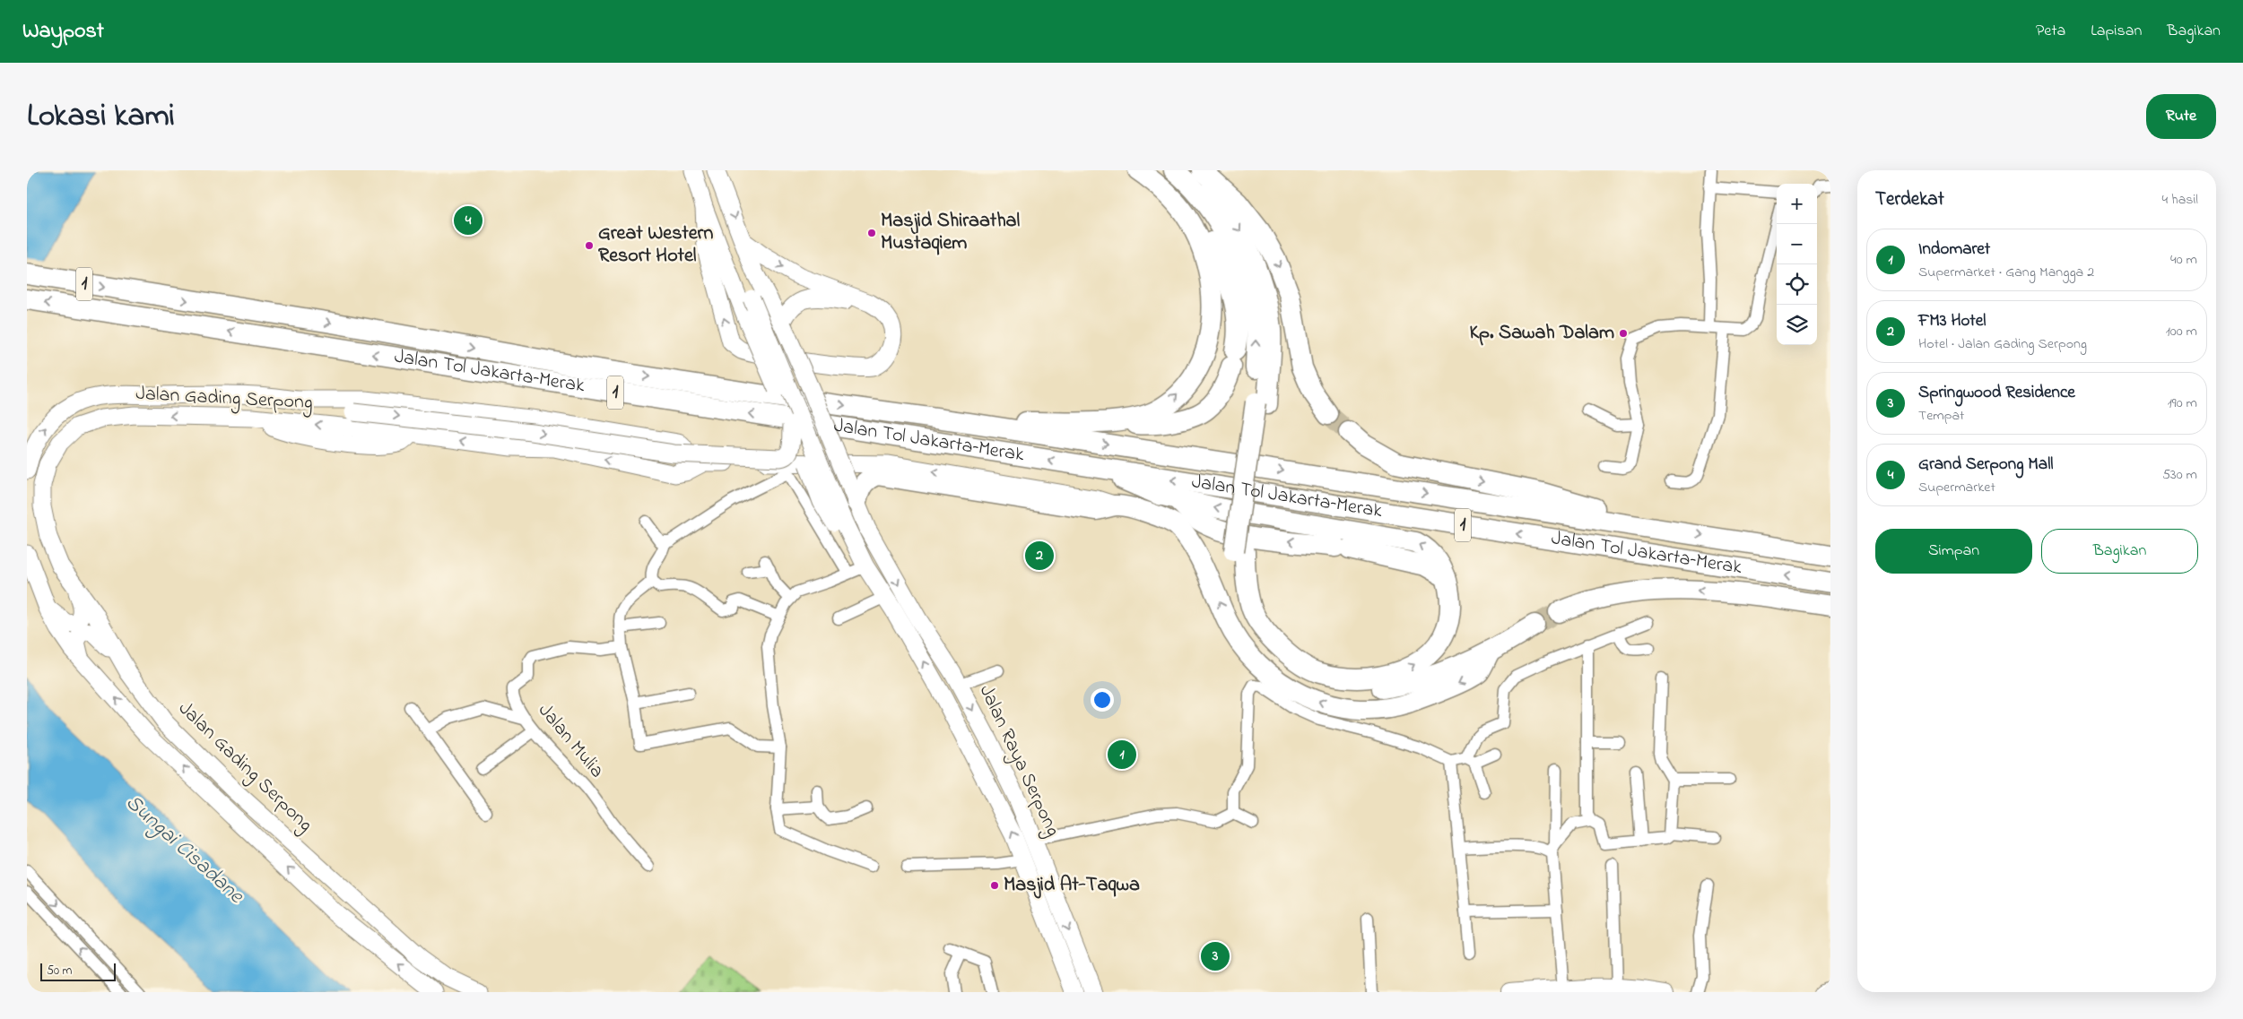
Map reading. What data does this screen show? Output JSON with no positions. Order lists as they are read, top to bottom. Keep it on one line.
{"streets":{"highway":["1","Jalan Tol Jakarta–Merak"],"main road":["Jalan Gading Serpong","Jalan Raya Serpong"],"street":["Jalan Mulia"]},"water":["Sungai Cisadane"],"places":["Masjid Shiraathal Mustaqiem","Great Western Resort Hotel","Kp. Sawah Dalam","Masjid At-Taqwa"],"scale_bar":"50 m","page":{"header":"Waypost","nav":["Peta","Lapisan","Bagikan"],"title":"Lokasi kami","buttons":["Rute",["Simpan","Bagikan"]],"heading":["Terdekat","4 hasil"],"map_buttons":["+","−"],"pins":["4","2","1","3"],"list":[{"mark":"1","name":"Indomaret","note":"Supermarket · Gang Mangga 2","value":"40 m"},{"mark":"2","name":"FM3 Hotel","note":"Hotel · Jalan Gading Serpong","value":"100 m"},{"mark":"3","name":"Springwood Residence","note":"Tempat","value":"190 m"},{"mark":"4","name":"Grand Serpong Mall","note":"Supermarket","value":"530 m"}],"scale":"50 m"}}
